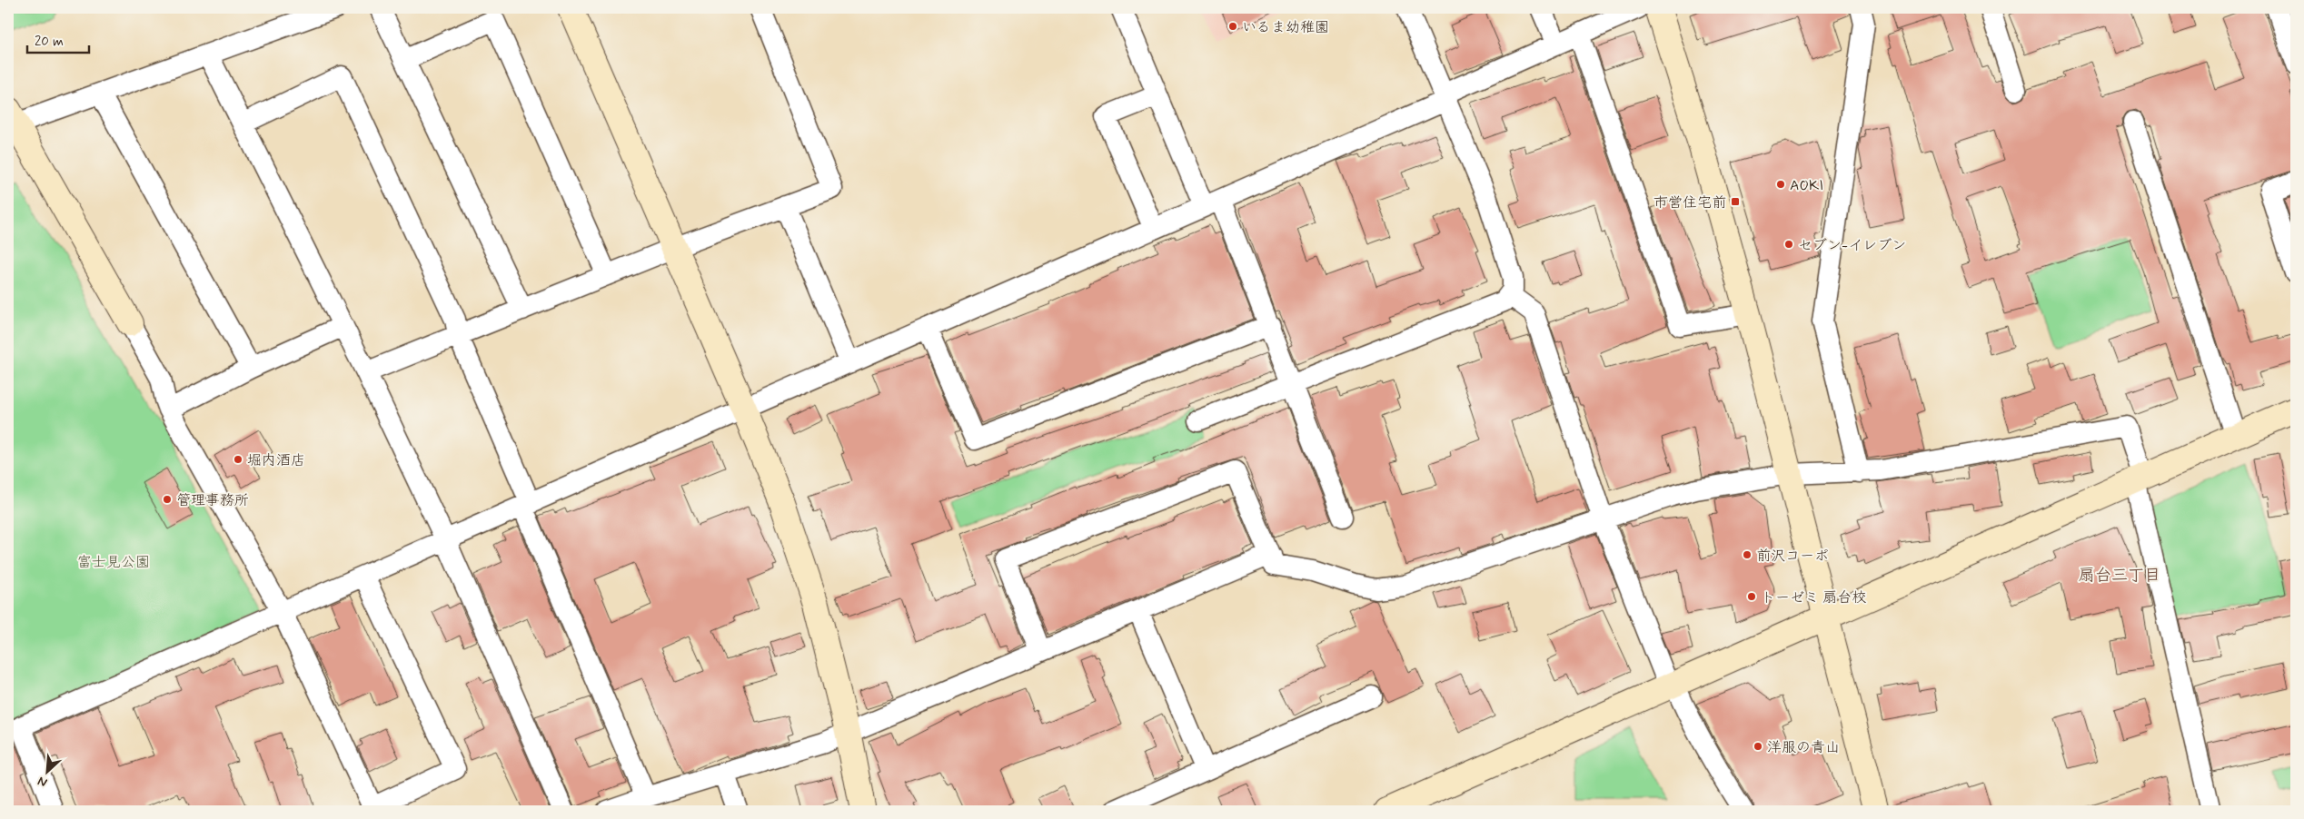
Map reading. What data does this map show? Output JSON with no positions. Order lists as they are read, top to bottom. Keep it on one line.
{"districts":["扇台三丁目"],"parks":["富士見公園"],"places":{"other":["いるま幼稚園","AOKI","セブン-イレブン","堀内酒店","管理事務所","前沢コーポ","トーゼミ 扇台校","洋服の青山"],"transit":["市営住宅前"]},"scale_bar":"20 m","north":"bottom left"}
